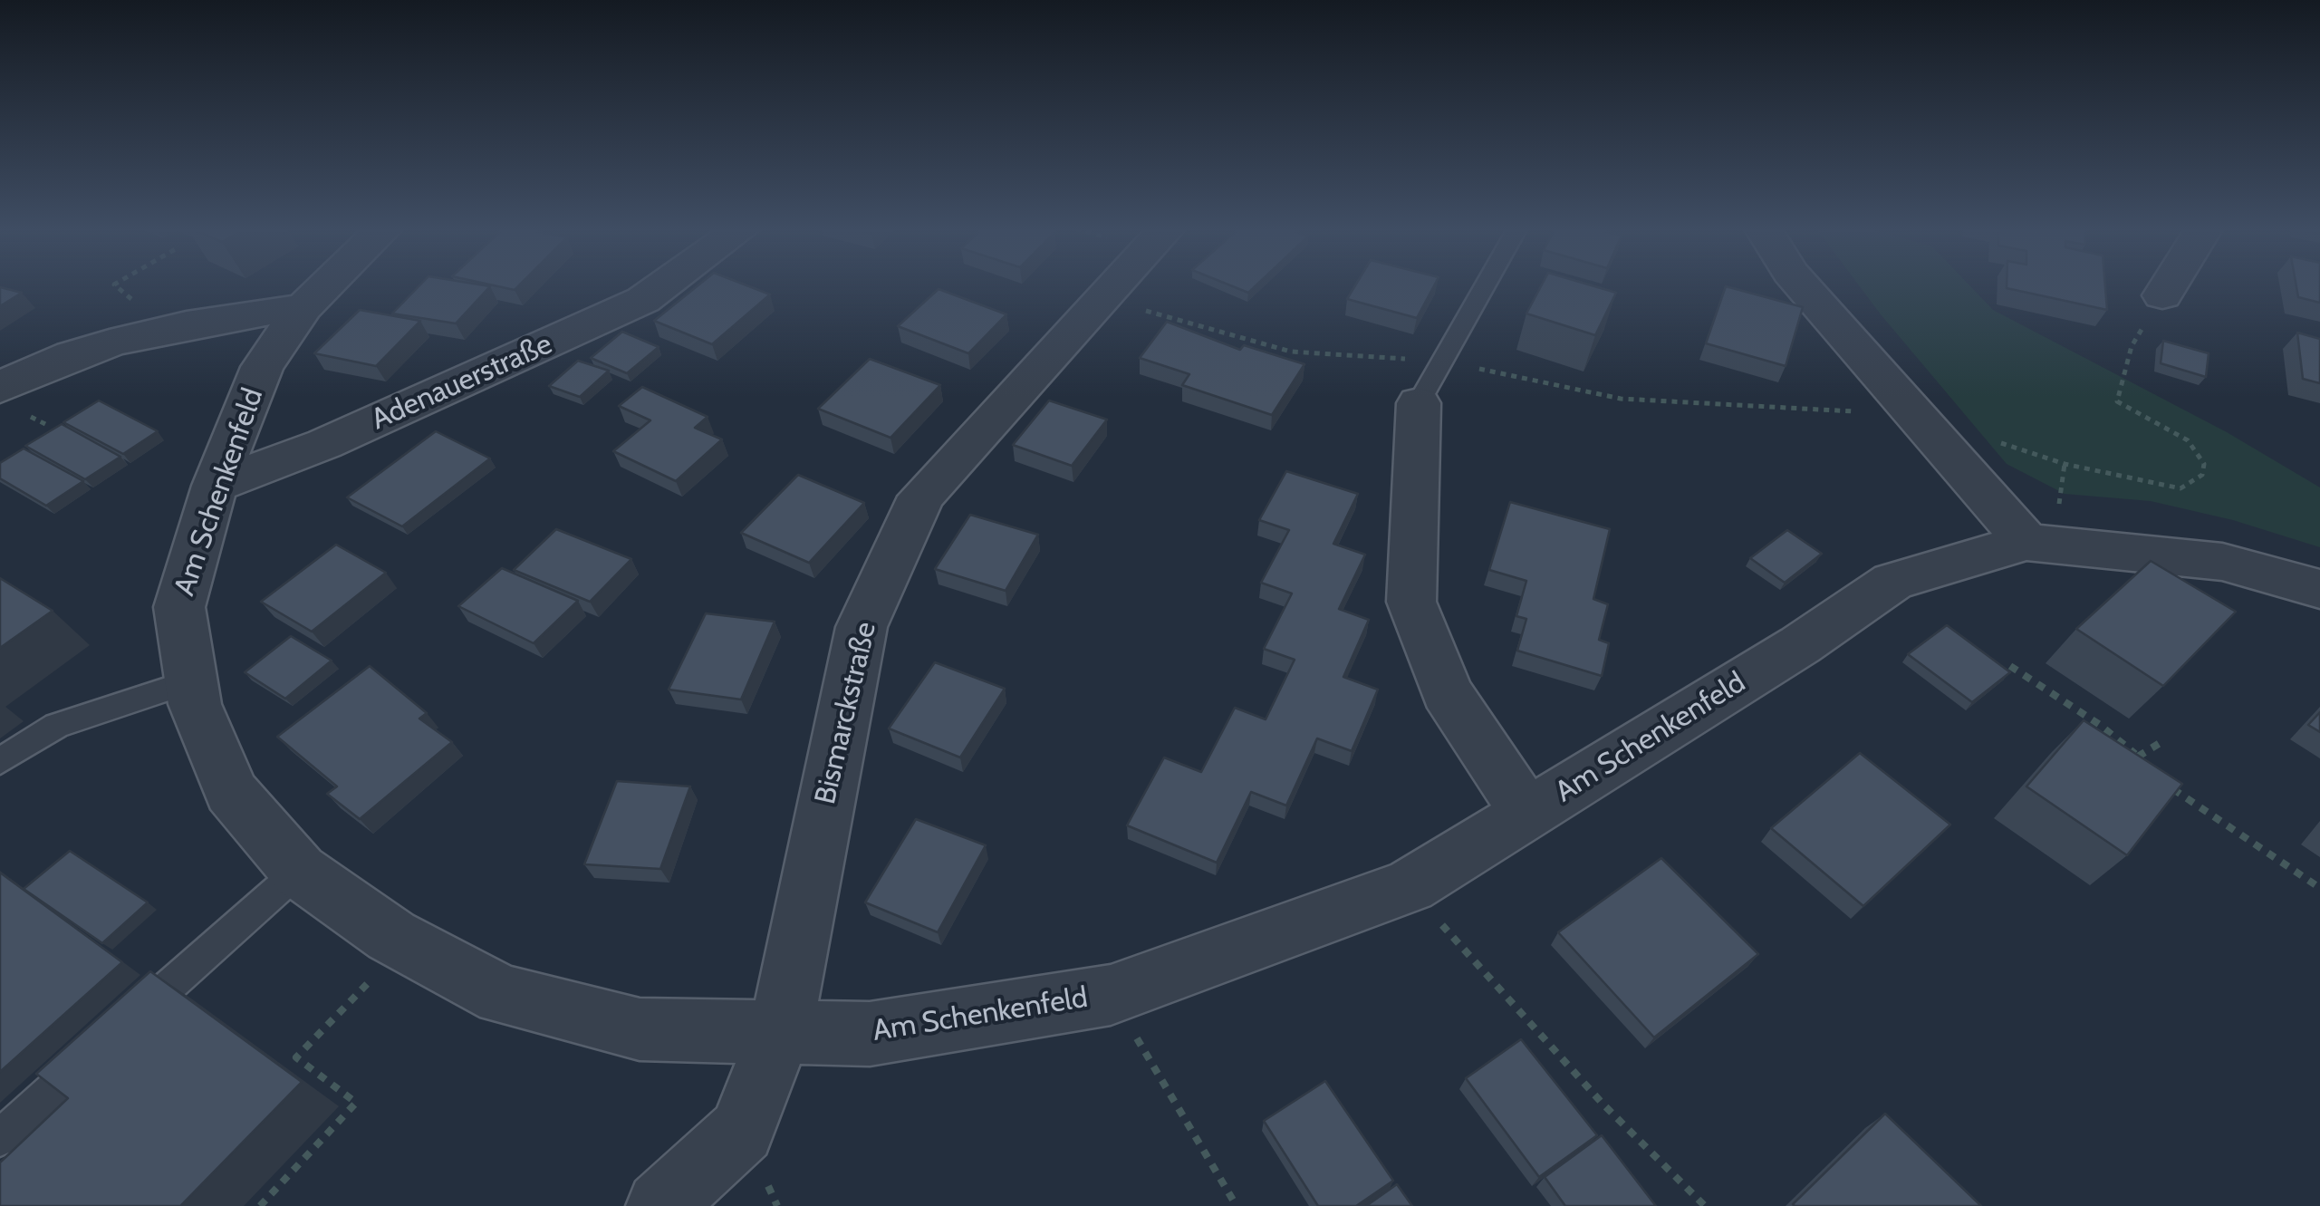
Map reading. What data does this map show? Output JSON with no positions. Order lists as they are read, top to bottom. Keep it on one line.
{"streets":{"street":["Adenauerstraße","Am Schenkenfeld","Bismarckstraße"]},"crossings":[["Adenauerstraße","Am Schenkenfeld"],["Am Schenkenfeld","Bismarckstraße"]]}
